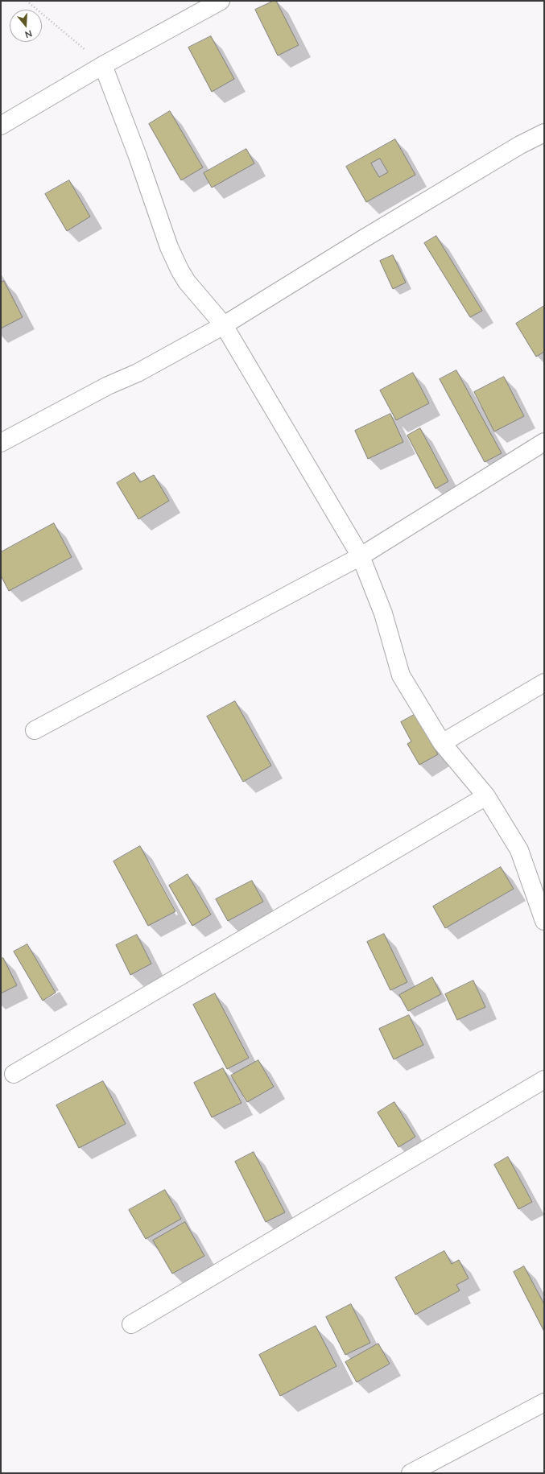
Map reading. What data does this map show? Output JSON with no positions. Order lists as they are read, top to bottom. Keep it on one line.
{"north":"bottom"}
